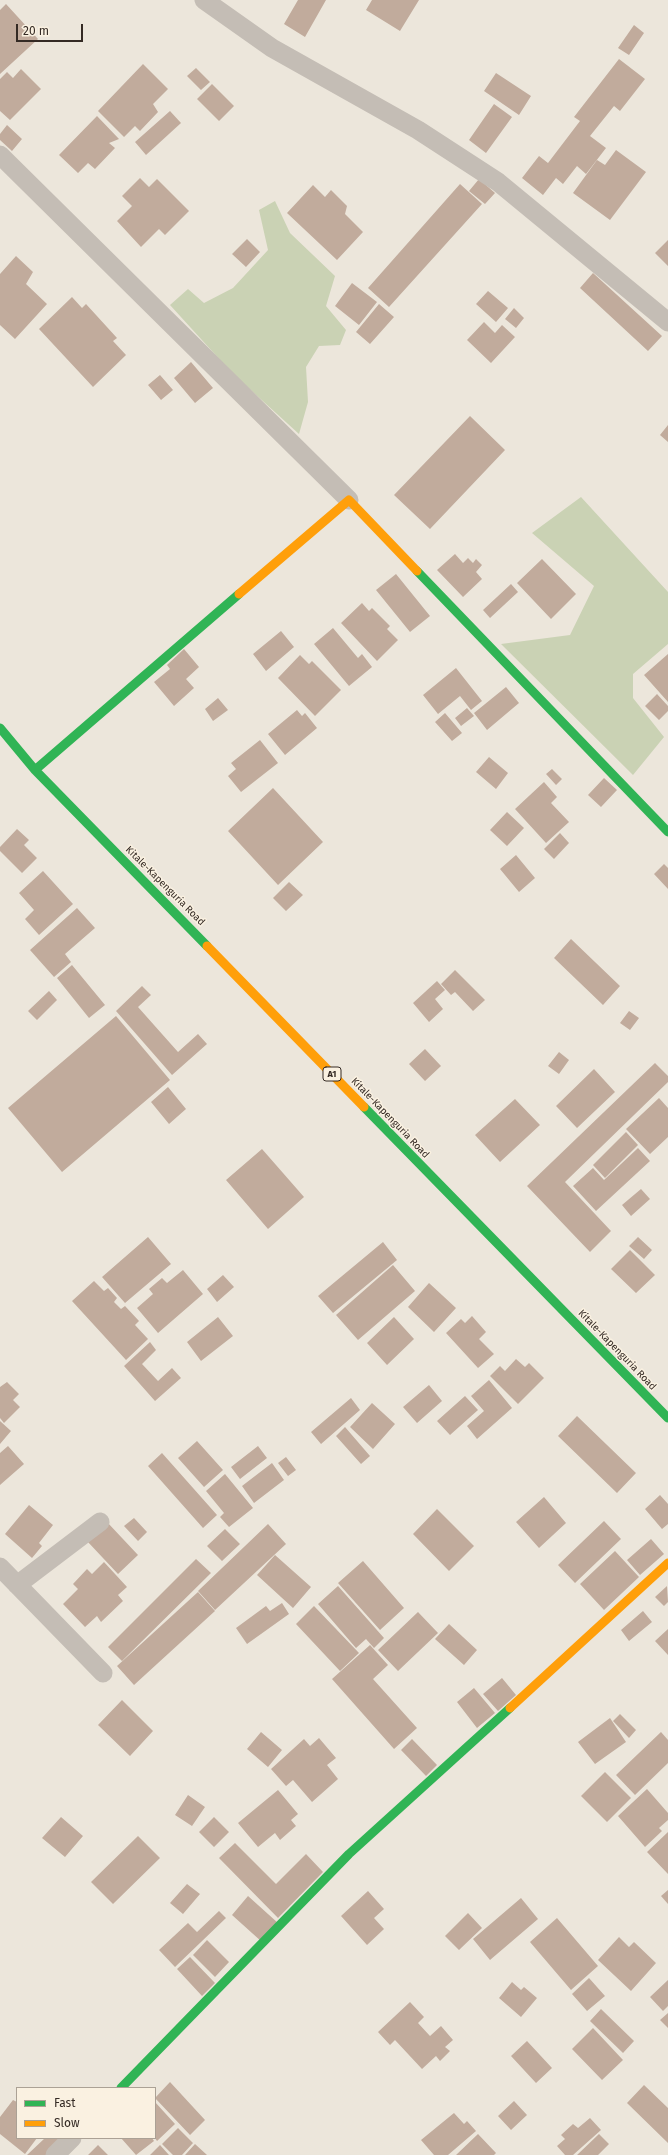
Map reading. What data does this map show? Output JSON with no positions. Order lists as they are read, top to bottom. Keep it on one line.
{"streets":{"main road":["Kitale-Kapenguria Road","A1"]},"legend":["Fast","Slow"],"scale_bar":"20 m"}
